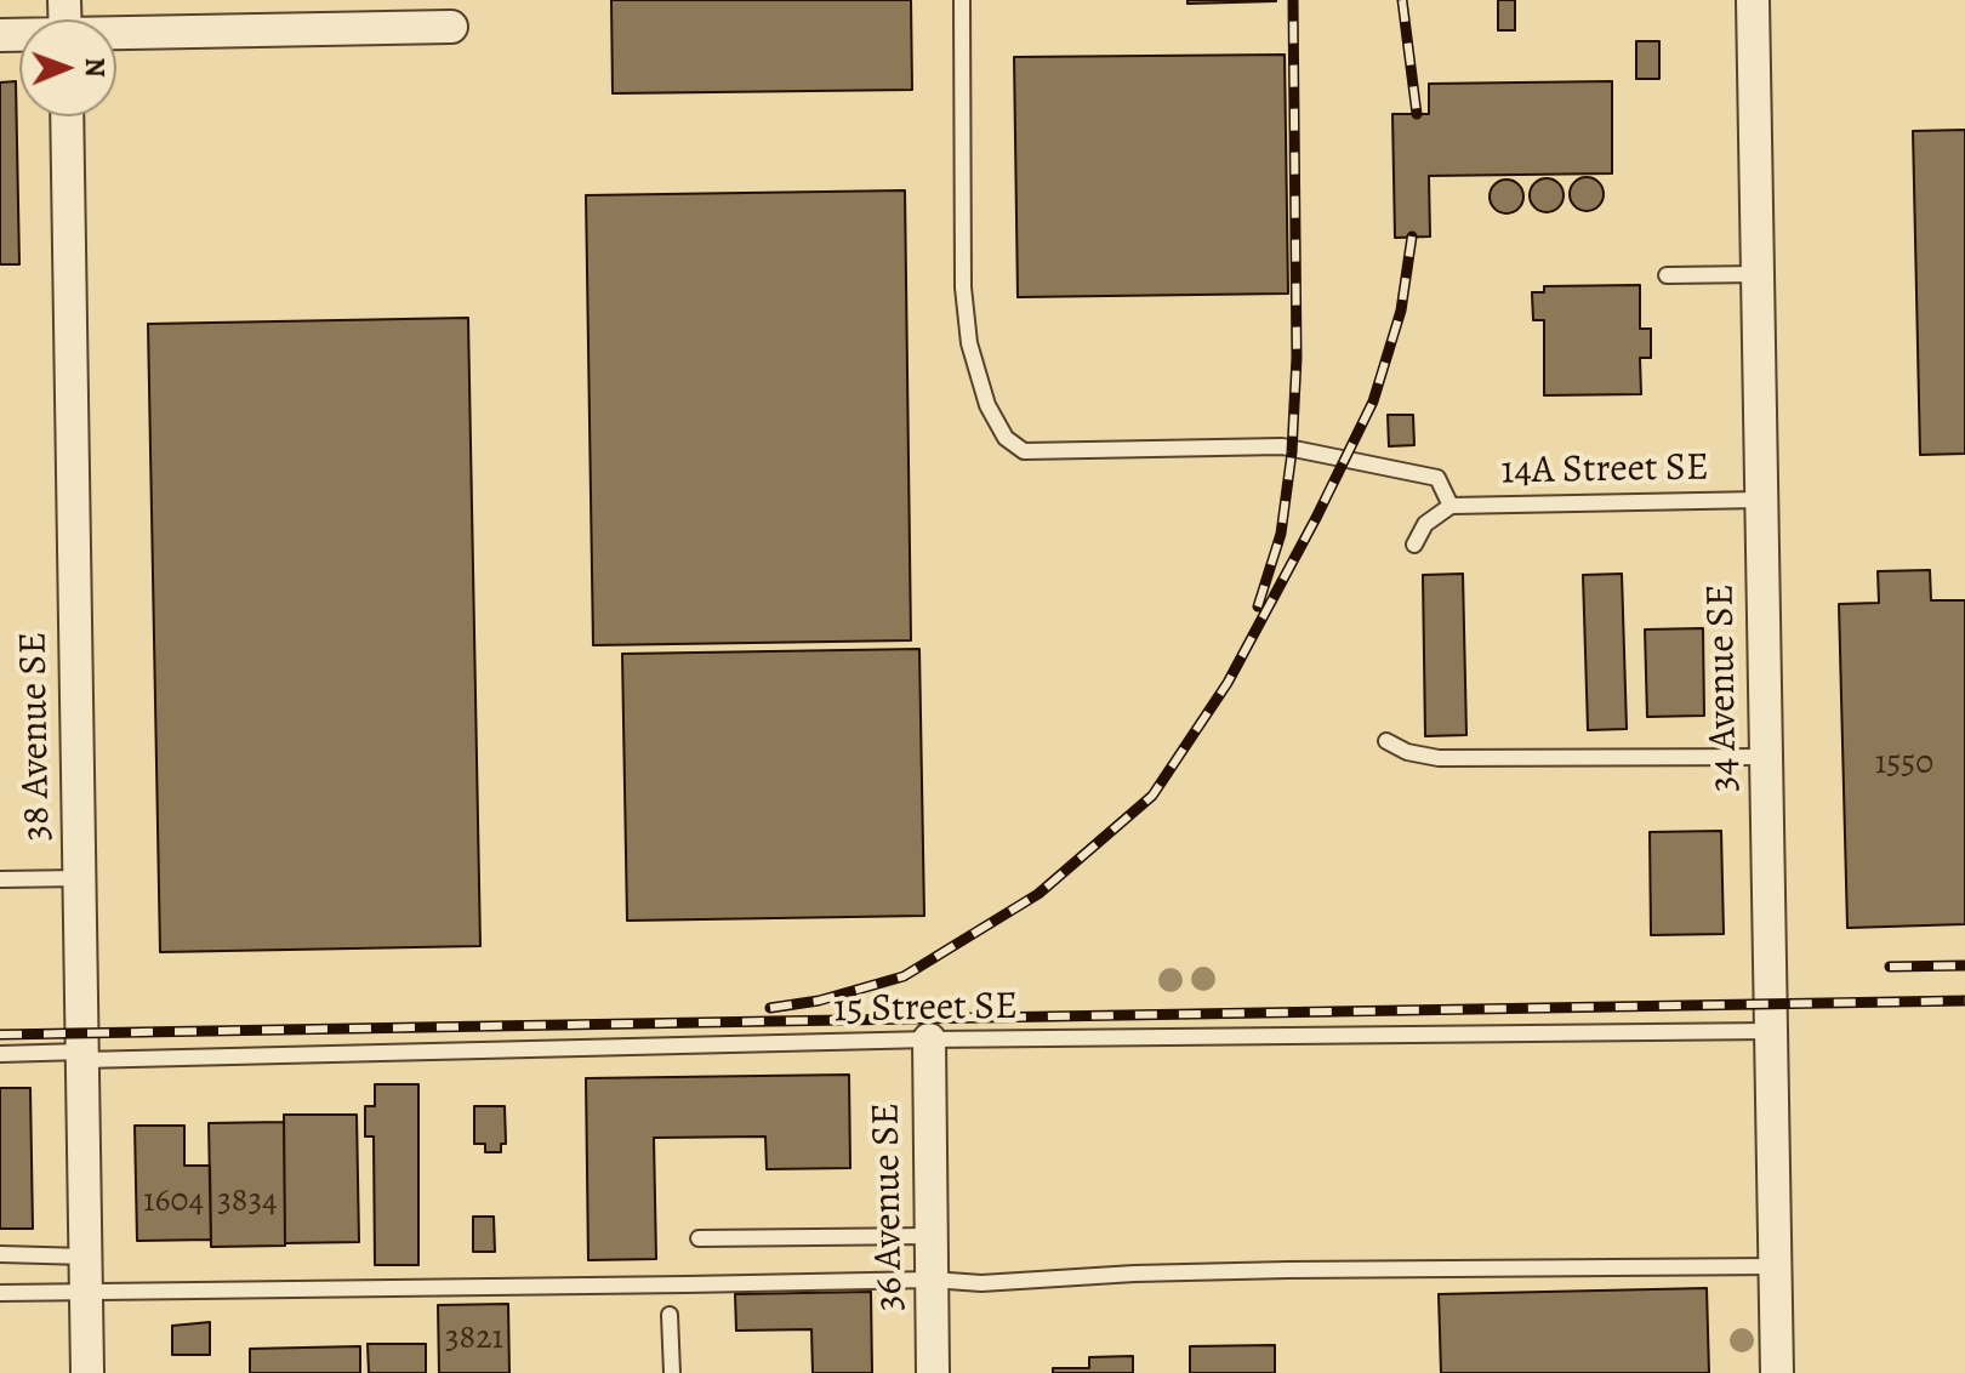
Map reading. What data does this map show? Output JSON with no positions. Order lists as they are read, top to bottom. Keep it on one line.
{"streets":{"street":["34 Avenue SE","38 Avenue SE","36 Avenue SE"],"lane":["14A Street SE","15 Street SE"]},"crossings":[["14A Street SE","34 Avenue SE"],["34 Avenue SE","15 Street SE"],["38 Avenue SE","15 Street SE"],["15 Street SE","36 Avenue SE"]],"house_numbers":["1550","1604","3834","3821"],"north":"right"}
